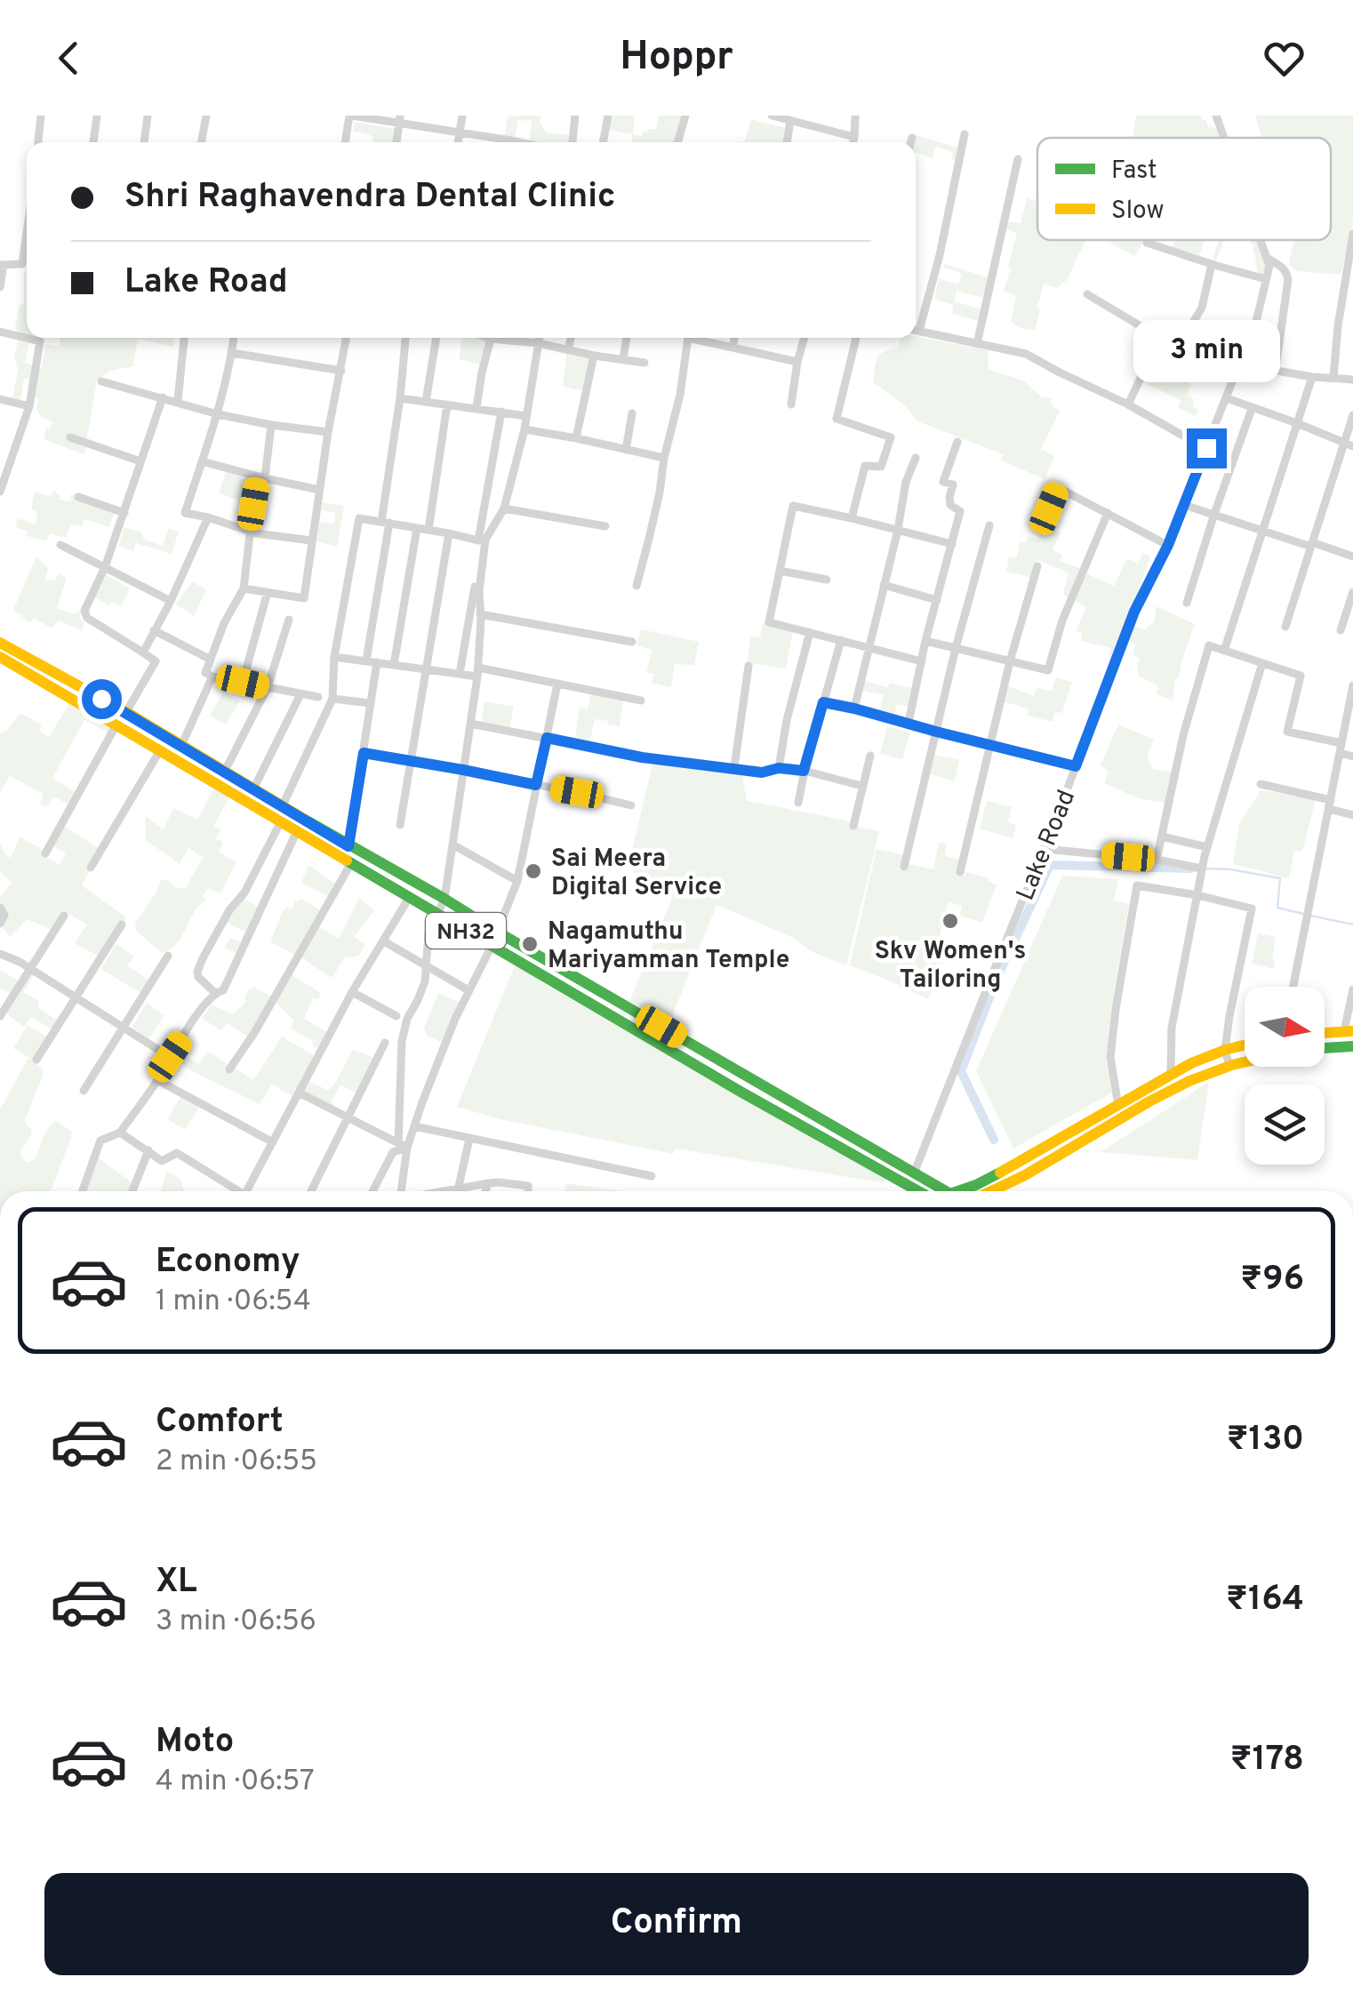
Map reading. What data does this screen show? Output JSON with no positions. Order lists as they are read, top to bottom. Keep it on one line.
{"streets":{"main road":["NH32"],"street":["Lake Road"]},"crossings":[["Lake Road","NH32"]],"places":["Sai Meera Digital Service","Skv Women's Tailoring","Nagamuthu Mariyamman Temple"],"legend":["Fast","Slow"],"north":"right","page":{"header":"Hoppr","banner":["Shri Raghavendra Dental Clinic","Lake Road"],"bubble":"3 min","list":[{"name":"Economy","note":"1 min · 06:54","value":"₹96"},{"name":"Comfort","note":"2 min · 06:55","value":"₹130"},{"name":"XL","note":"3 min · 06:56","value":"₹164"},{"name":"Moto","note":"4 min · 06:57","value":"₹178"}],"buttons":"Confirm"}}
